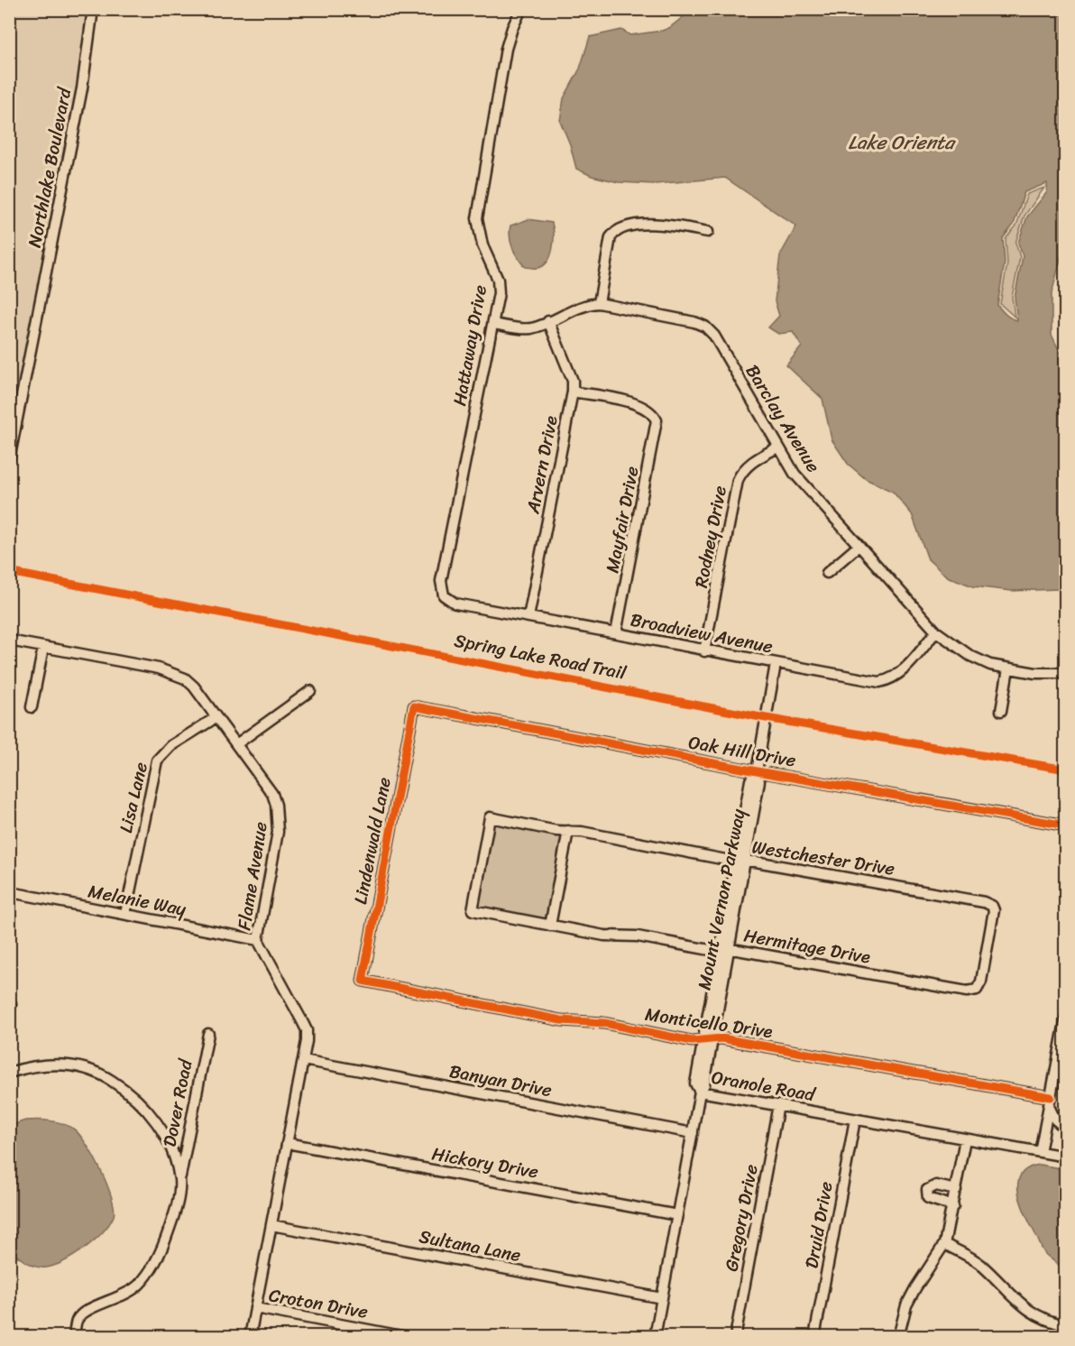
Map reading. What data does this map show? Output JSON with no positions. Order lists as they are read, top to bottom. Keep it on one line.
{"streets":{"street":["Northlake Boulevard","Hattaway Drive","Barclay Avenue","Arvern Drive","Mayfair Drive","Rodney Drive","Broadview Avenue","Oak Hill Drive","Lisa Lane","Lindenwald Lane","Westchester Drive","Flame Avenue","Mount Vernon Parkway","Melanie Way","Hermitage Drive","Monticello Drive","Banyan Drive","Oranole Road","Dover Road","Hickory Drive","Gregory Drive","Druid Drive","Sultana Lane","Croton Drive"],"cycle path":["Spring Lake Road Trail"]},"crossings":[["Hattaway Drive","Barclay Avenue"],["Hattaway Drive","Broadview Avenue"],["Barclay Avenue","Arvern Drive"],["Barclay Avenue","Rodney Drive"],["Barclay Avenue","Broadview Avenue"],["Arvern Drive","Mayfair Drive"],["Arvern Drive","Broadview Avenue"],["Mayfair Drive","Broadview Avenue"],["Rodney Drive","Broadview Avenue"],["Broadview Avenue","Mount Vernon Parkway"],["Oak Hill Drive","Lindenwald Lane"],["Oak Hill Drive","Mount Vernon Parkway"],["Lisa Lane","Flame Avenue"],["Lisa Lane","Melanie Way"],["Lindenwald Lane","Monticello Drive"],["Westchester Drive","Mount Vernon Parkway"],["Westchester Drive","Hermitage Drive"],["Flame Avenue","Melanie Way"],["Flame Avenue","Banyan Drive"],["Flame Avenue","Hickory Drive"],["Flame Avenue","Sultana Lane"],["Flame Avenue","Croton Drive"],["Mount Vernon Parkway","Hermitage Drive"],["Mount Vernon Parkway","Monticello Drive"],["Mount Vernon Parkway","Oranole Road"],["Banyan Drive","Oranole Road"],["Oranole Road","Hickory Drive"],["Oranole Road","Gregory Drive"],["Oranole Road","Druid Drive"],["Oranole Road","Sultana Lane"]],"water":["Lake Orienta"]}
